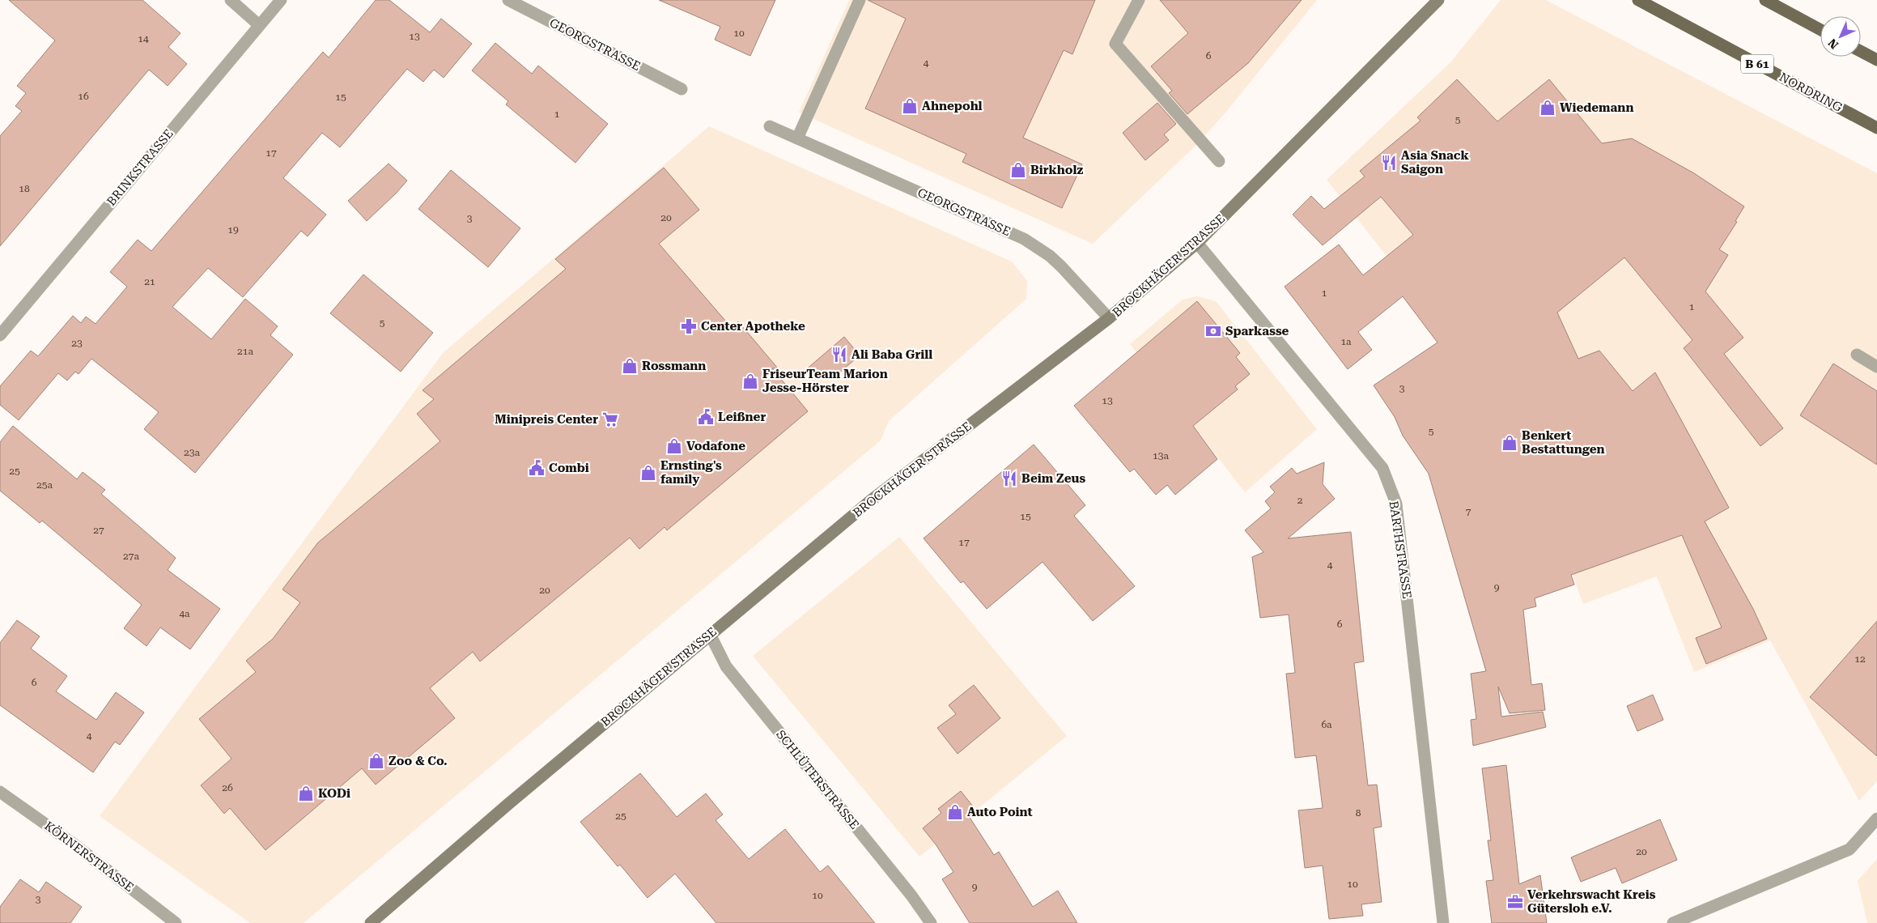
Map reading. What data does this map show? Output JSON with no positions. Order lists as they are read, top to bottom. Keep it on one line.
{"streets":{"main road":["B 61","NORDRING","BROCKHÄGER STRASSE"],"street":["GEORGSTRASSE","BRINKSTRASSE","BARTHSTRASSE","SCHLÜTERSTRASSE","KÖRNERSTRASSE"]},"crossings":[["GEORGSTRASSE","BROCKHÄGER STRASSE"],["BROCKHÄGER STRASSE","BARTHSTRASSE"],["BROCKHÄGER STRASSE","SCHLÜTERSTRASSE"]],"places":{"shop":["Ahnepohl","Wiedemann","Birkholz","Rossmann","FriseurTeam Marion Jesse-Hörster","Benkert Bestattungen","Vodafone","Ernsting's family","Zoo & Co.","KODi","Auto Point"],"restaurant":["Asia Snack Saigon","Ali Baba Grill","Beim Zeus"],"pharmacy":["Center Apotheke"],"bank":["Sparkasse"],"public building":["Leißner","Combi"],"supermarket":["Minipreis Center"],"office":["Verkehrswacht Kreis Gütersloh e.V."]},"house_numbers":["10","13","14","6","4","16","15","1","5","17","18","20","3","19","21","1","1","5","1a","23","21a","3","13","5","23a","13a","25","25a","2","7","15","27","17","27a","4","9","20","4a","6","12","6","6a","4","26","8","25","20","10","9","10","3"],"north":"bottom left"}
